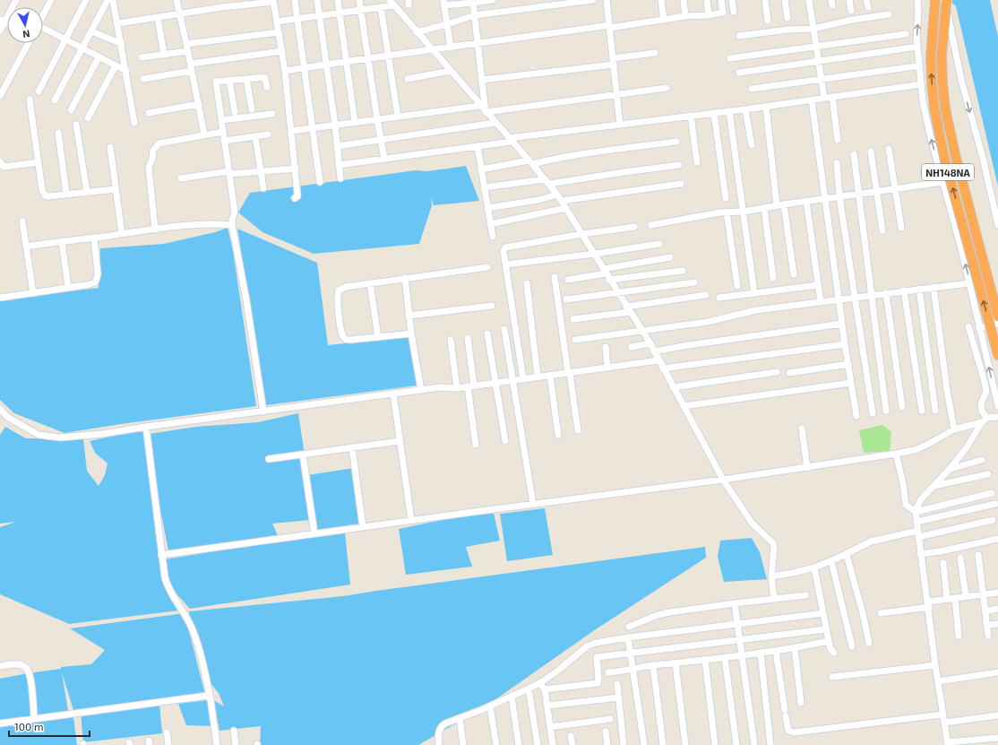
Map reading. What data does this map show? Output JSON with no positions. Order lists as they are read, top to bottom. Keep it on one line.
{"streets":{"highway":["NH148NA"]},"scale_bar":"100 m","north":"bottom"}
